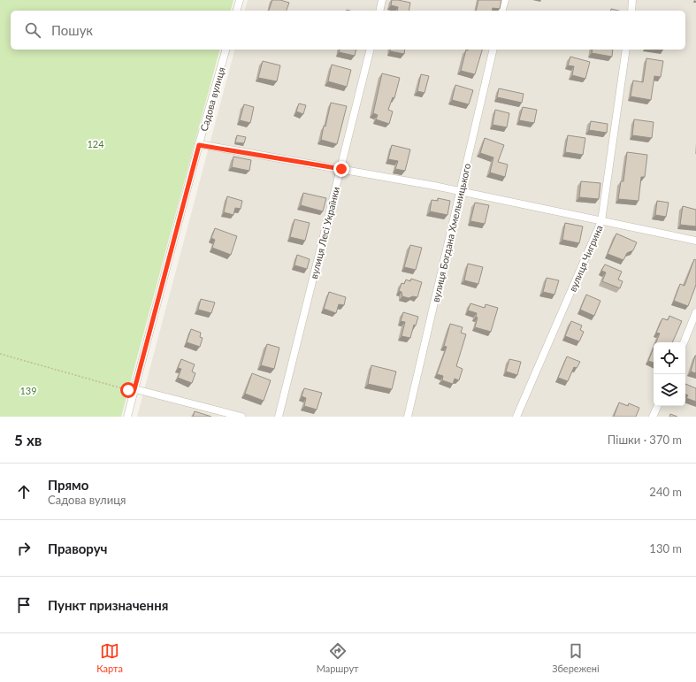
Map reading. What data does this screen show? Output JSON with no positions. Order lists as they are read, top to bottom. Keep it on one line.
{"streets":{"street":["Садова вулиця","вулиця Лесі Українки","вулиця Богдана Хмельницького","вулиця Чигрина"]},"parks":["124","139"],"page":{"search":"Пошук","heading":["5 хв","Пішки · 370 m"],"list":[["Прямо","Садова вулиця","240 m"],["Праворуч","130 m"],"Пункт призначення"],"nav":["Карта","Маршрут","Збережені"]}}
